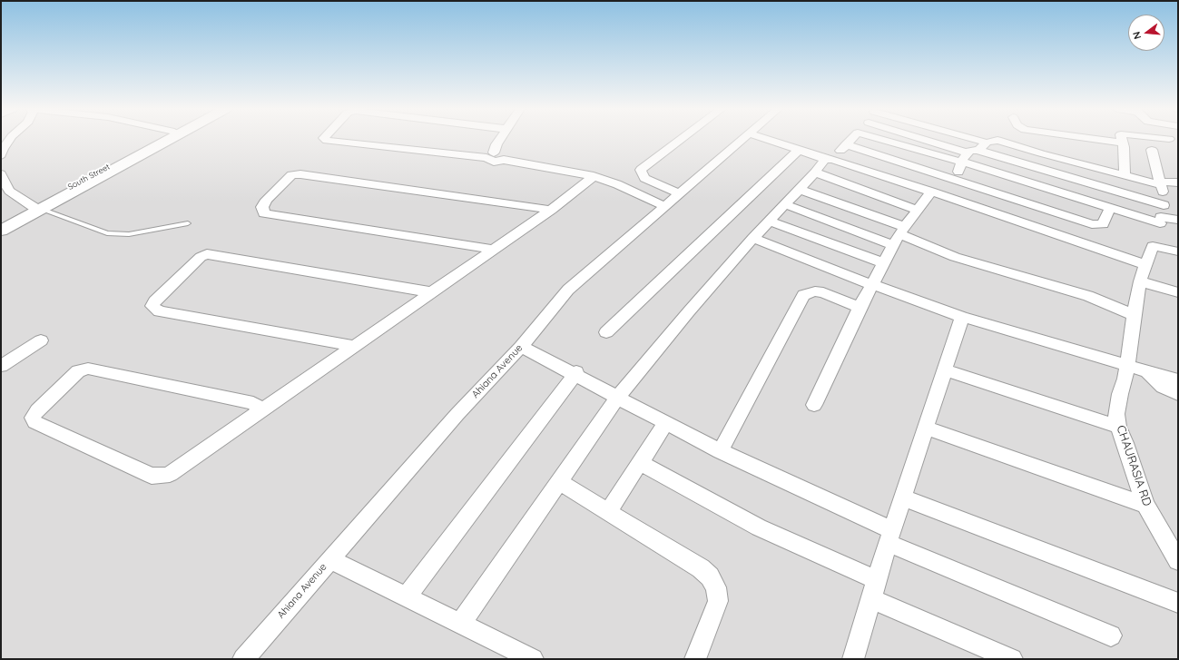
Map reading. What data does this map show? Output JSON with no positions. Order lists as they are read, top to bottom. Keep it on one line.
{"streets":{"street":["South Street","Ahiana Avenue","CHAURASIA RD"]},"north":"left"}
